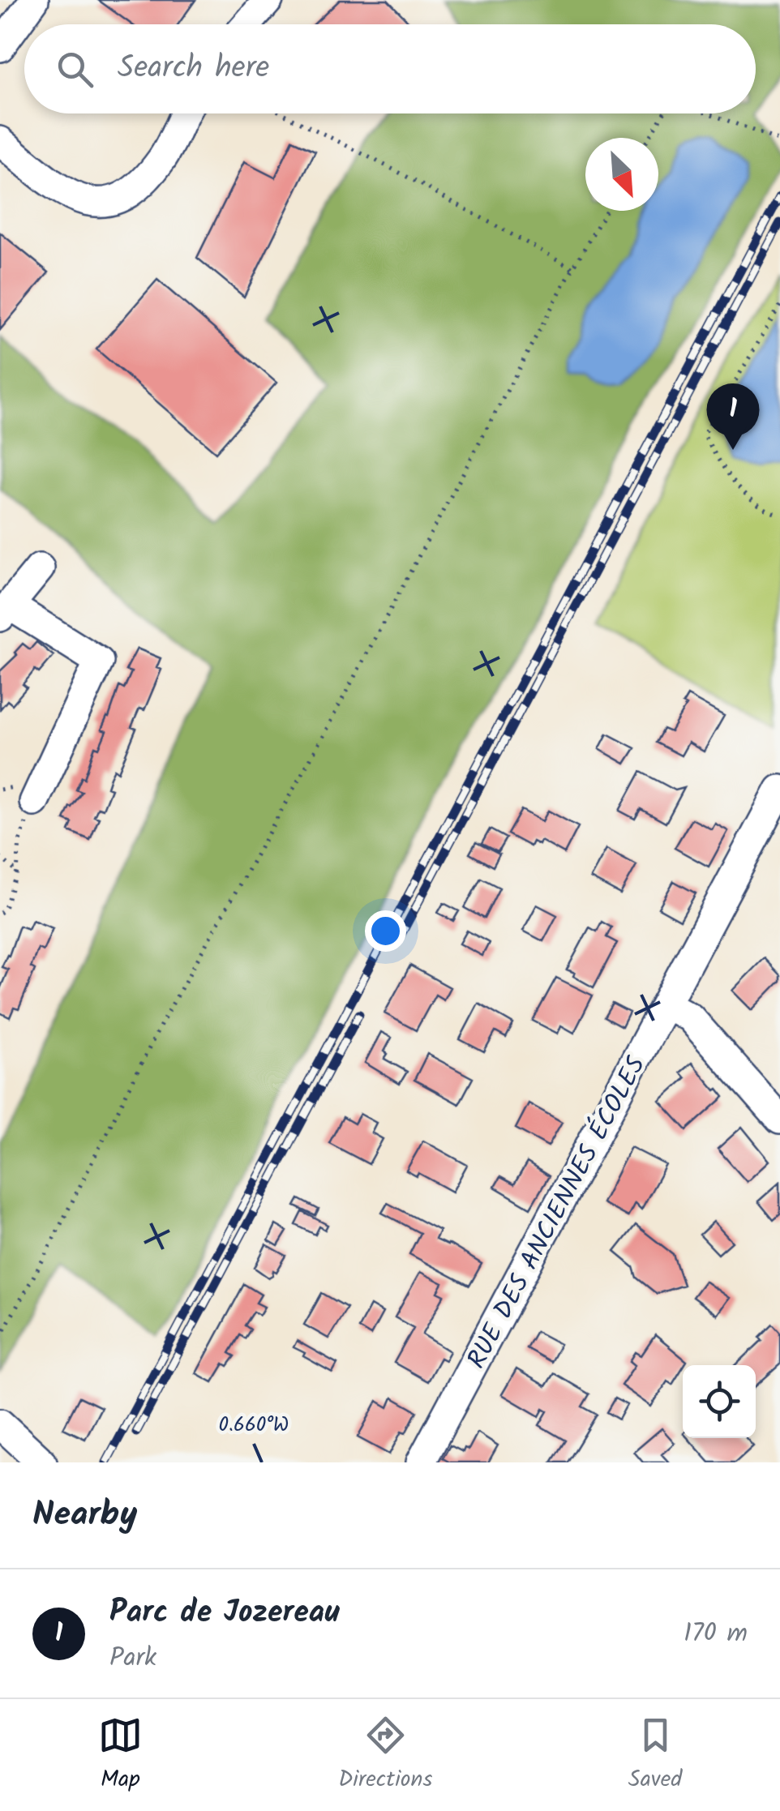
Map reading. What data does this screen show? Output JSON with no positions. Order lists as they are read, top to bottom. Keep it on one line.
{"streets":{"street":["RUE DES ANCIENNES ÉCOLES"]},"north":"bottom right","page":{"search":"Search here","pins":"1","heading":"Nearby","list":[{"mark":"1","name":"Parc de Jozereau","note":"Park","value":"170 m"}],"nav":["Map","Directions","Saved"]},"coordinates":["0.660°W"]}
